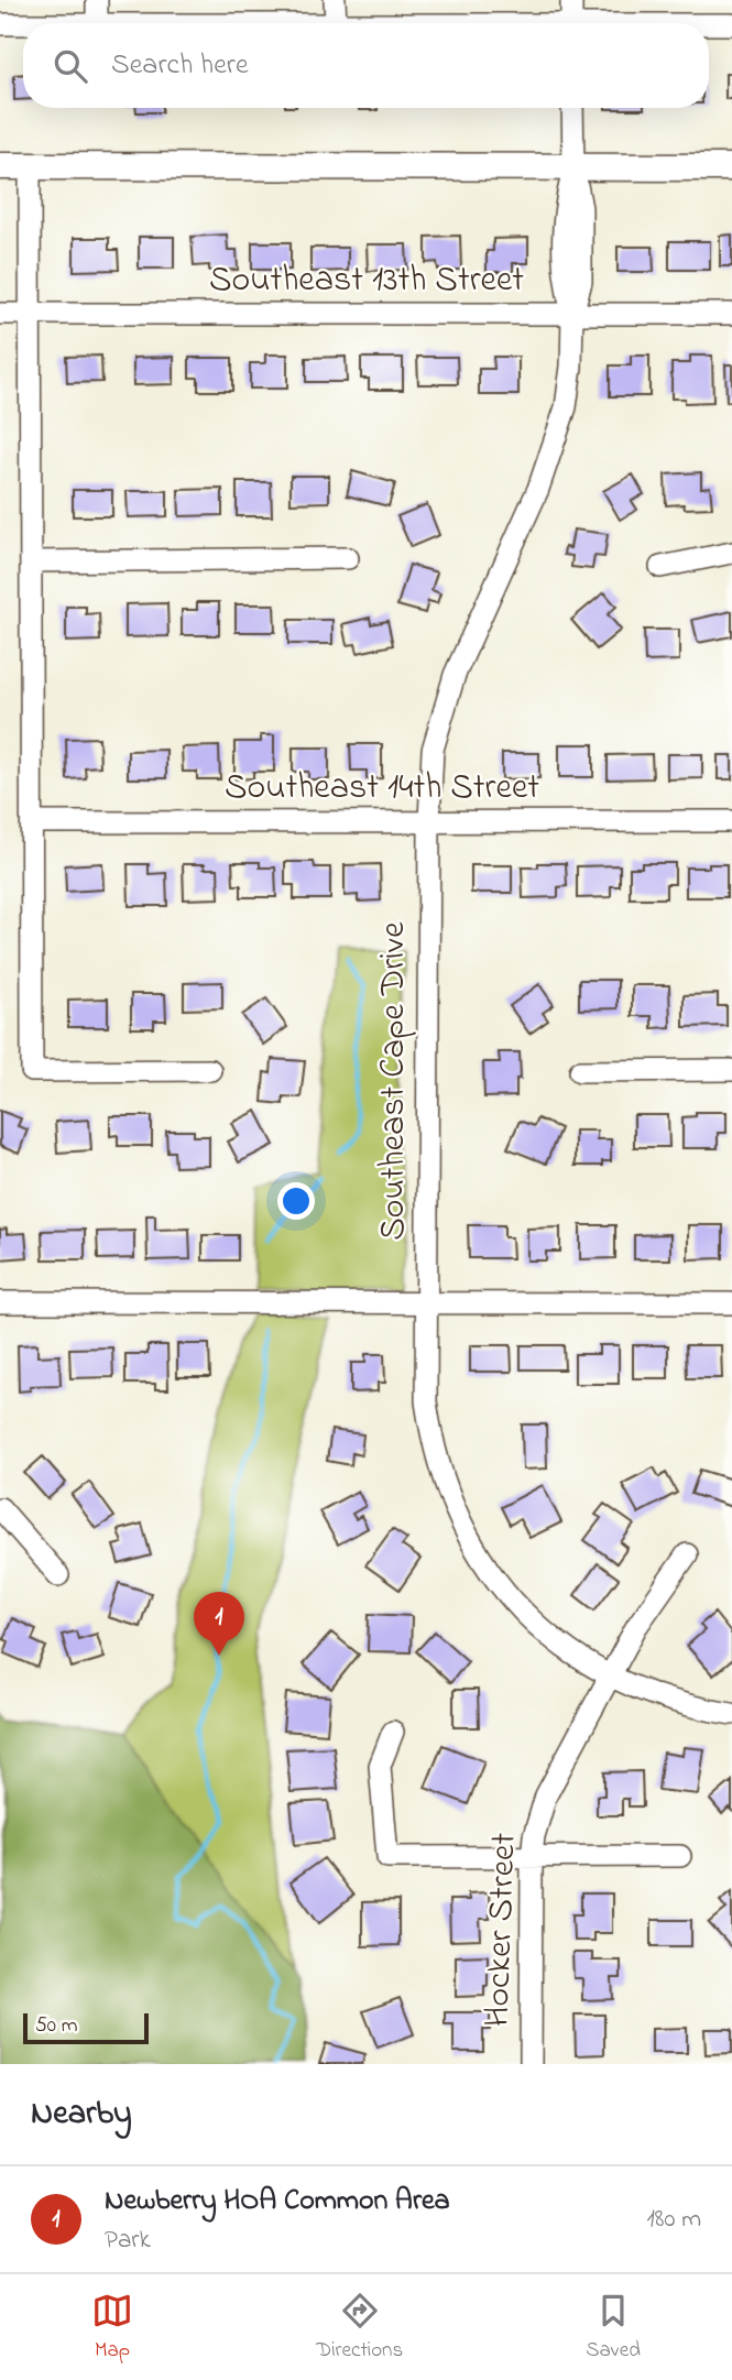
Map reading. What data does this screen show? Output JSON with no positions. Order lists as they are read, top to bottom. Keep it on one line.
{"streets":{"street":["Southeast 13th Street","Southeast 14th Street","Southeast Cape Drive","Hocker Street"]},"crossings":[["Southeast 13th Street","Southeast Cape Drive"],["Southeast 14th Street","Southeast Cape Drive"],["Southeast Cape Drive","Hocker Street"]],"scale_bar":"50 m","page":{"search":"Search here","pins":"1","scale":"50 m","heading":"Nearby","list":[{"mark":"1","name":"Newberry HOA Common Area","note":"Park","value":"180 m"}],"nav":["Map","Directions","Saved"]}}
